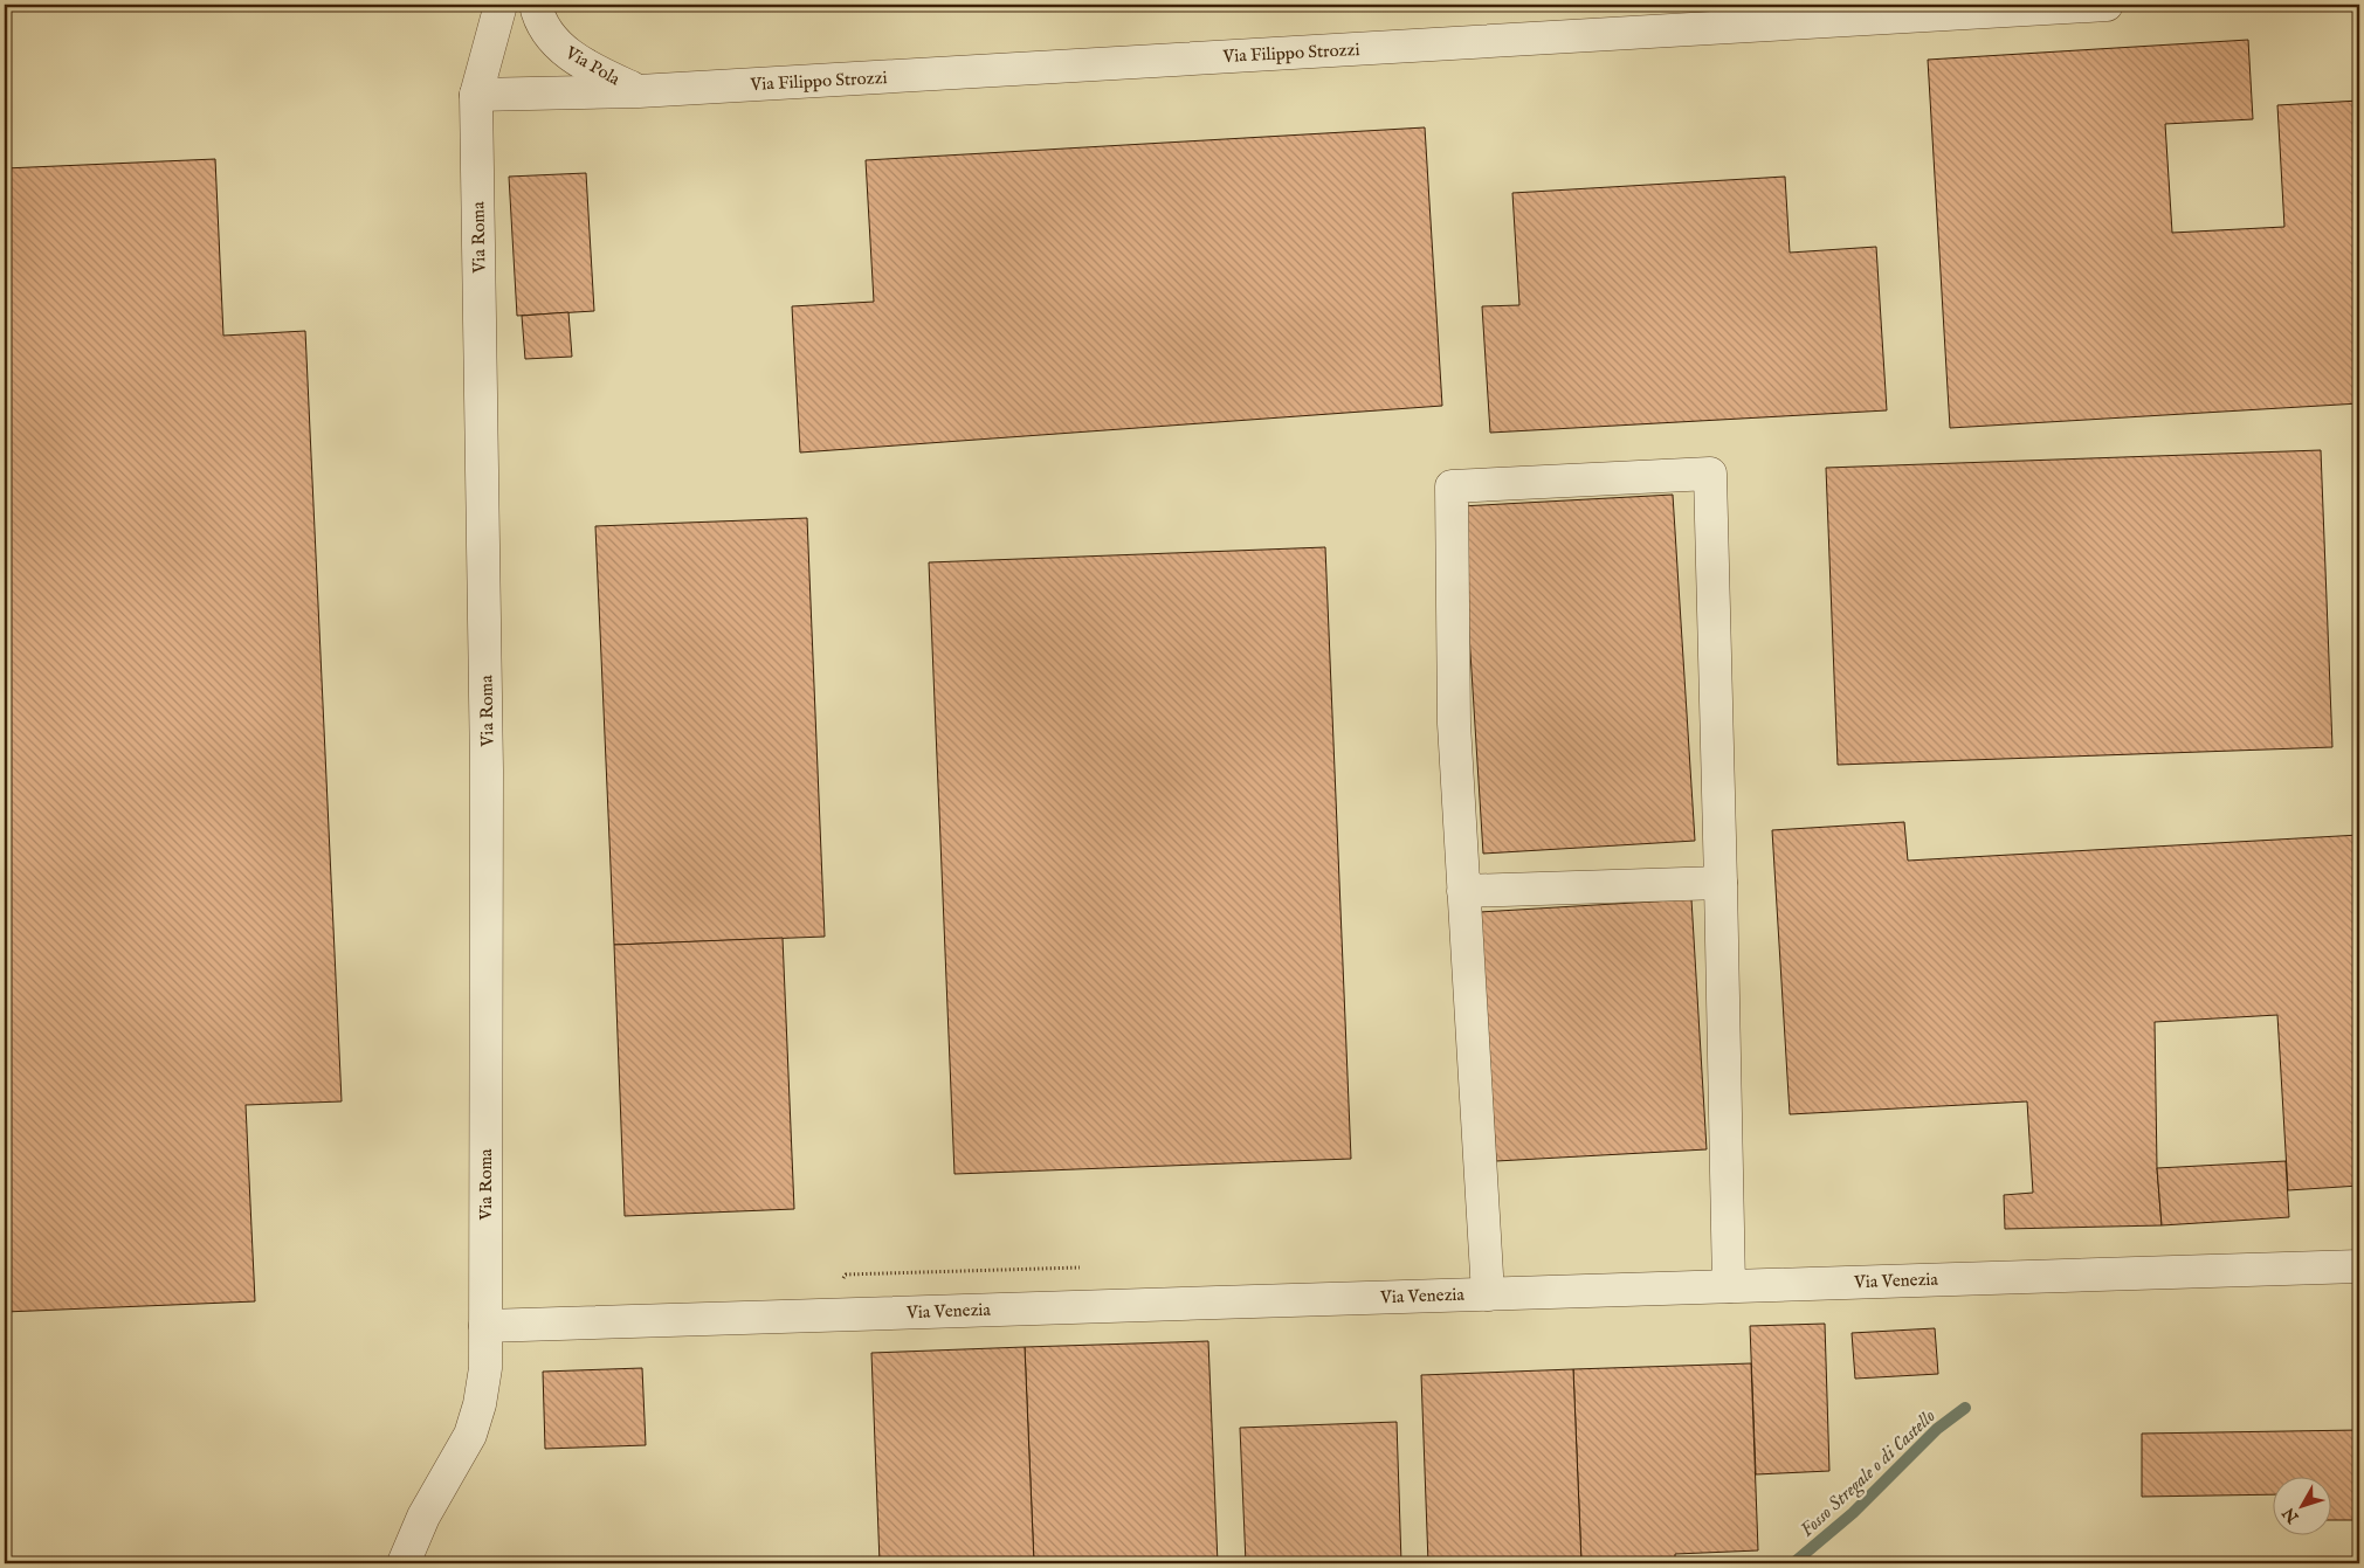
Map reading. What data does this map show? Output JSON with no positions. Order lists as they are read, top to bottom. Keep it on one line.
{"streets":{"street":["Via Filippo Strozzi","Via Pola","Via Roma","Via Venezia"]},"crossings":[["Via Filippo Strozzi","Via Pola"],["Via Filippo Strozzi","Via Roma"],["Via Roma","Via Venezia"]],"water":["Fosso Stregale o di Castello"],"north":"bottom left"}
